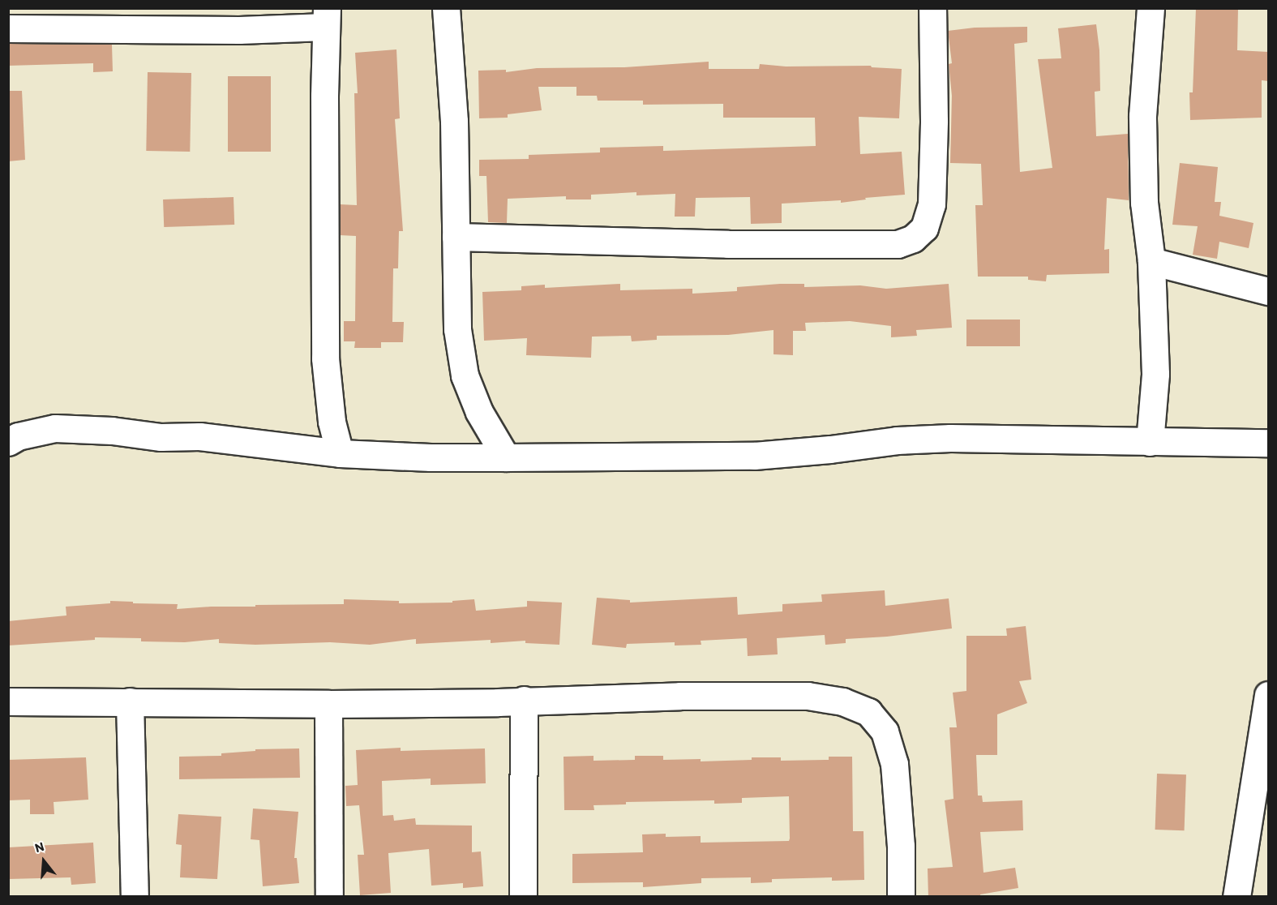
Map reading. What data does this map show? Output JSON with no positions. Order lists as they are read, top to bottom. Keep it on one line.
{"north":"top"}
